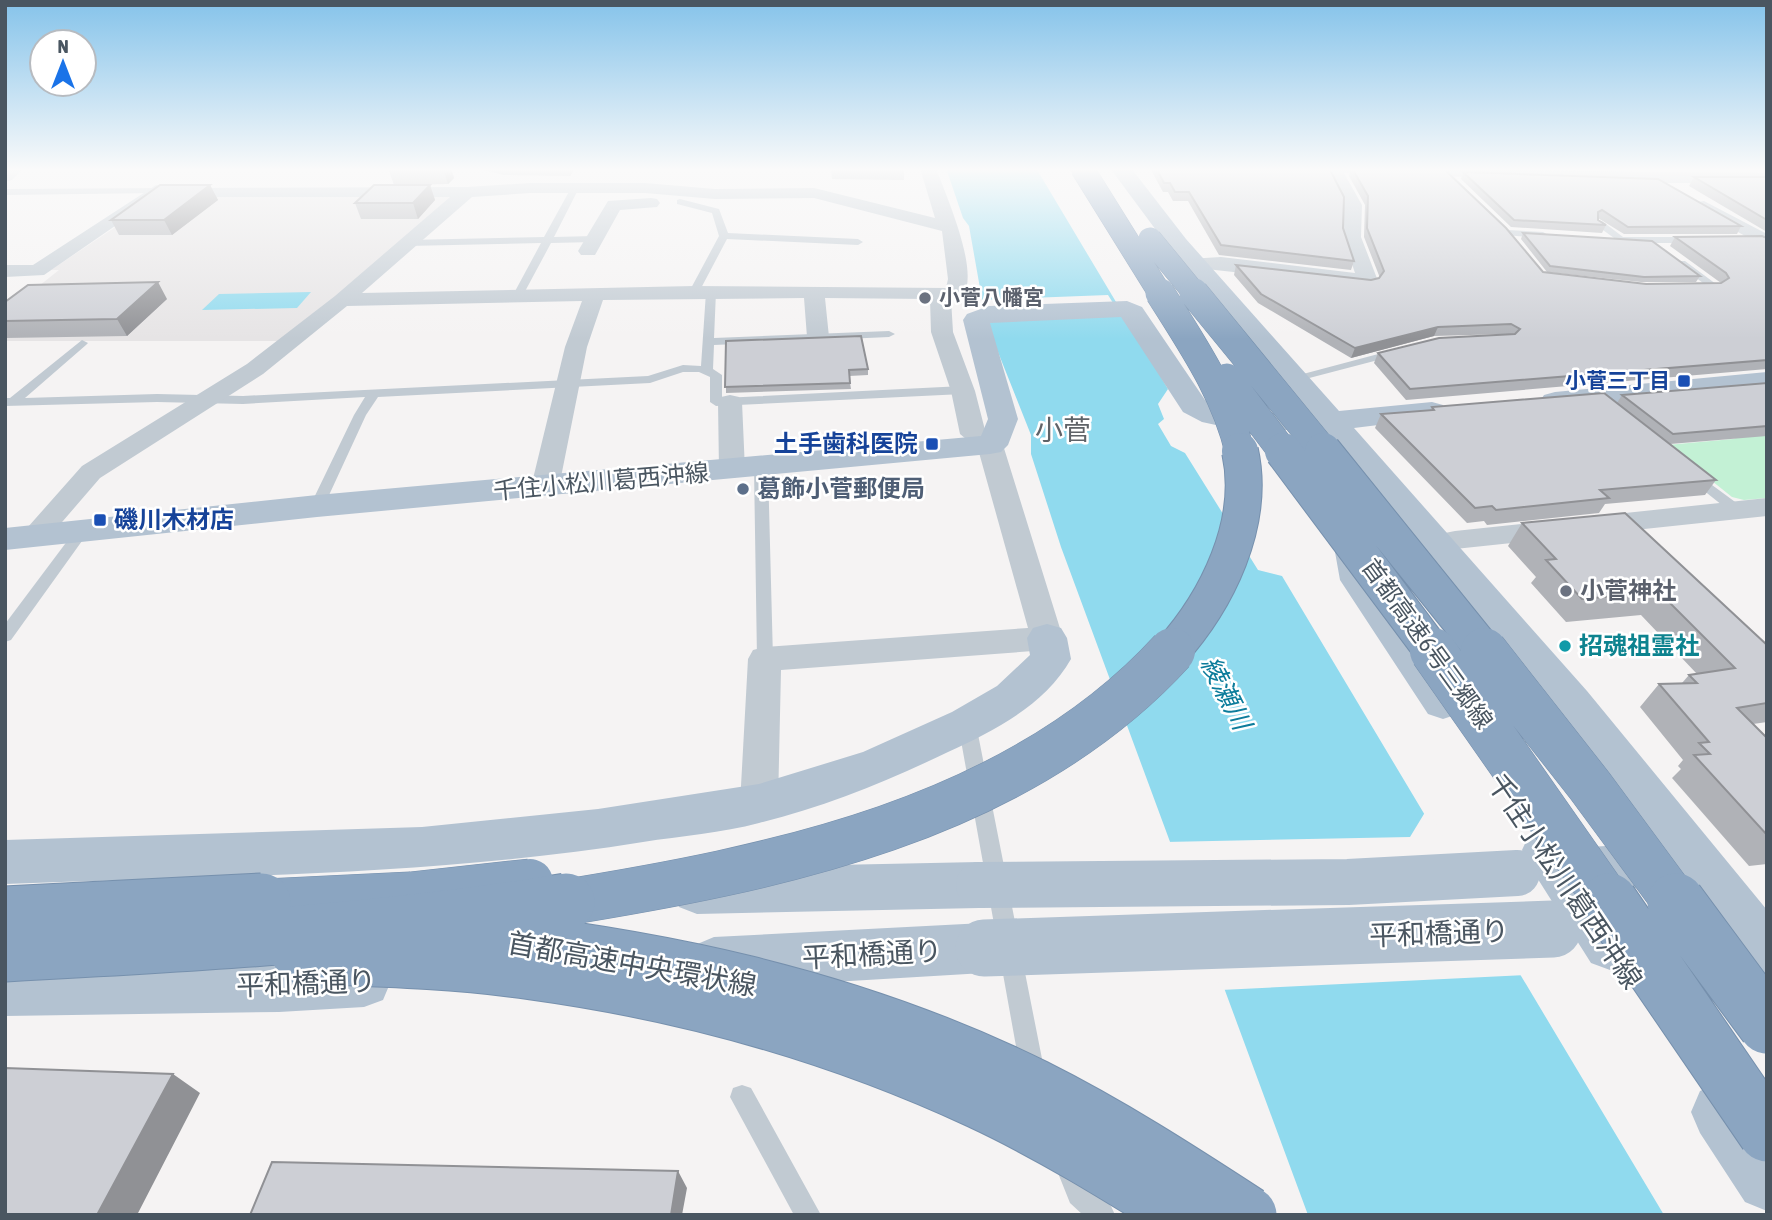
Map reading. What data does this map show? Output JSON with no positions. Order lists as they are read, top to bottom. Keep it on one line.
{"streets":{"highway":["首都高速6号三郷線","首都高速中央環状線"],"main road":["千住小松川葛西沖線","平和橋通り"]},"crossings":[["千住小松川葛西沖線","平和橋通り"]],"districts":["小菅"],"water":["綾瀬川"],"places":{"other":["小菅八幡宮","葛飾小菅郵便局","小菅神社","招魂祖霊社"],"transit":["小菅三丁目","土手歯科医院","磯川木材店"]},"north":"top"}
